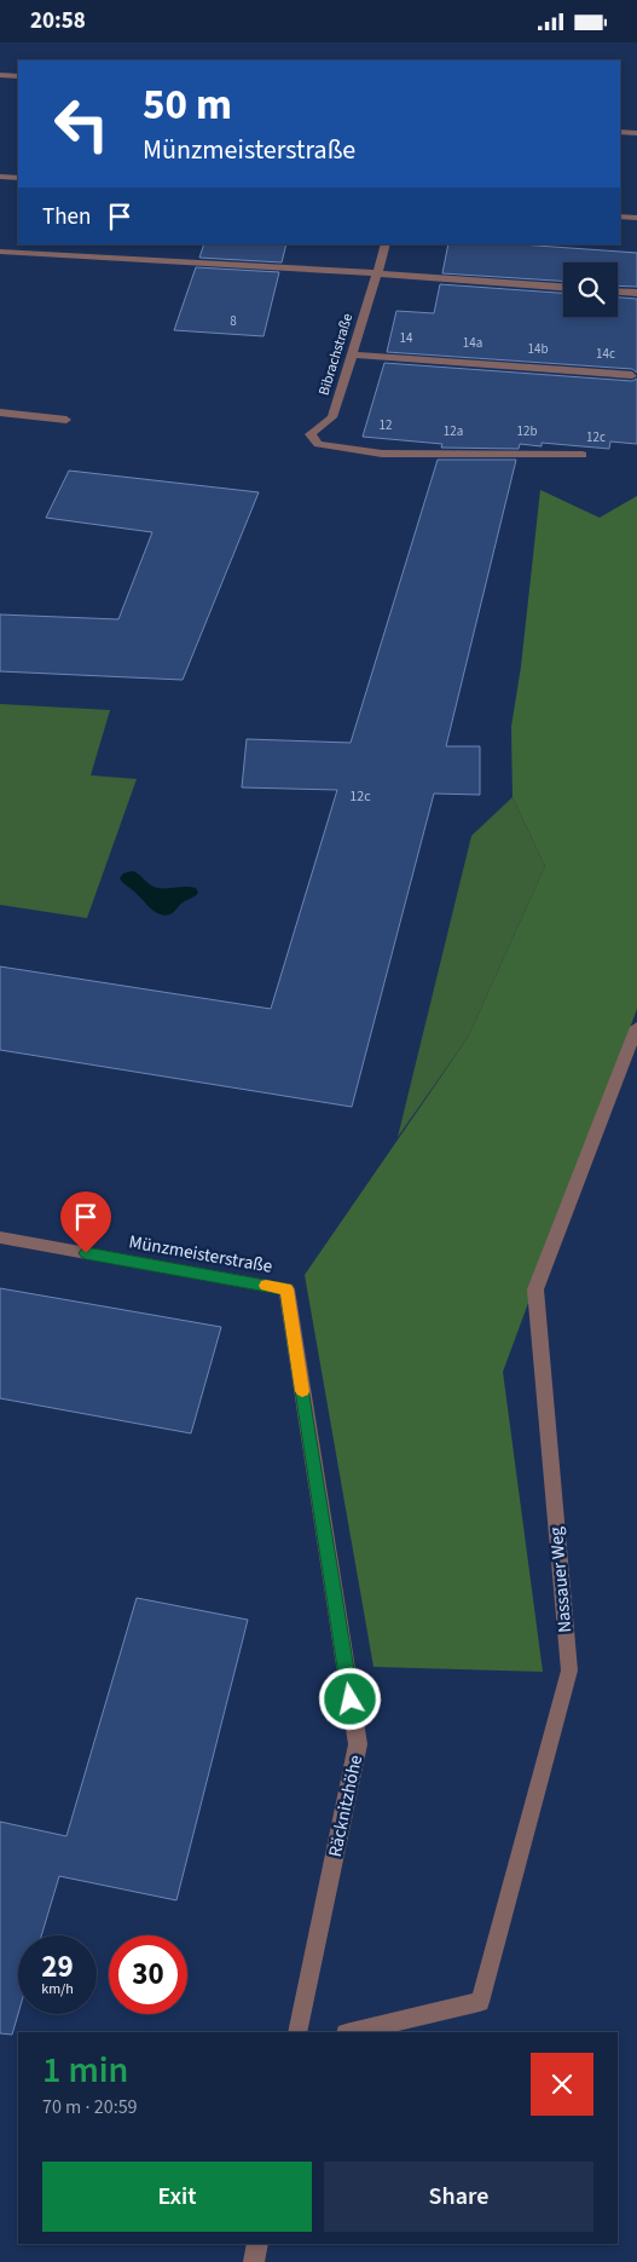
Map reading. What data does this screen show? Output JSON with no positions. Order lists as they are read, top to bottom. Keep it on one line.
{"streets":{"street":["Bibrachstraße","Münzmeisterstraße","Nassauer Weg","Räcknitzhöhe"]},"crossings":[["Münzmeisterstraße","Räcknitzhöhe"]],"house_numbers":["8","14","14a","14b","14c","12","12a","12b","12c","12c"],"page":{"status":"20:58","turn":["50 m","Münzmeisterstraße"],"then":"Then","speed":"29 km/h","limit":"30","heading":["1 min","70 m · 20:59"],"buttons":["Exit","Share"]}}
